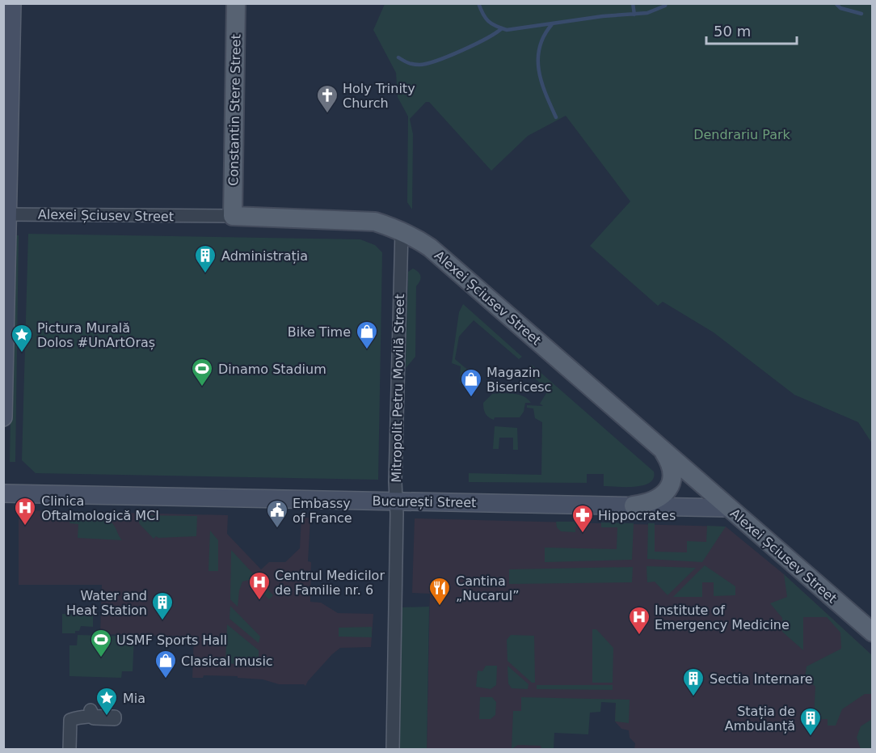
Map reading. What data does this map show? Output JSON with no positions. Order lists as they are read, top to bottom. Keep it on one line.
{"streets":{"main road":["Constantin Stere Street","Alexei Șciusev Street","București Street"],"street":["Mitropolit Petru Movilă Street"]},"crossings":[["Constantin Stere Street","Alexei Șciusev Street"],["Alexei Șciusev Street","Mitropolit Petru Movilă Street"],["Alexei Șciusev Street","București Street"],["Mitropolit Petru Movilă Street","București Street"]],"parks":["Dendrariu Park"],"places":{"church":["Holy Trinity Church"],"building":["Administrația","Water and Heat Station","Sectia Internare","Stația de Ambulanță"],"shop":["Bike Time","Magazin Bisericesc","Clasical music"],"place":["Pictura Murală Dolos #UnArtOraș","Mia"],"sports":["Dinamo Stadium","USMF Sports Hall"],"hospital":["Clinica Oftalmologică MCI","Centrul Medicilor de Familie nr. 6","Institute of Emergency Medicine"],"public building":["Embassy of France"],"pharmacy":["Hippocrates"],"restaurant":["Cantina „Nucarul”"]},"scale_bar":"50 m"}
